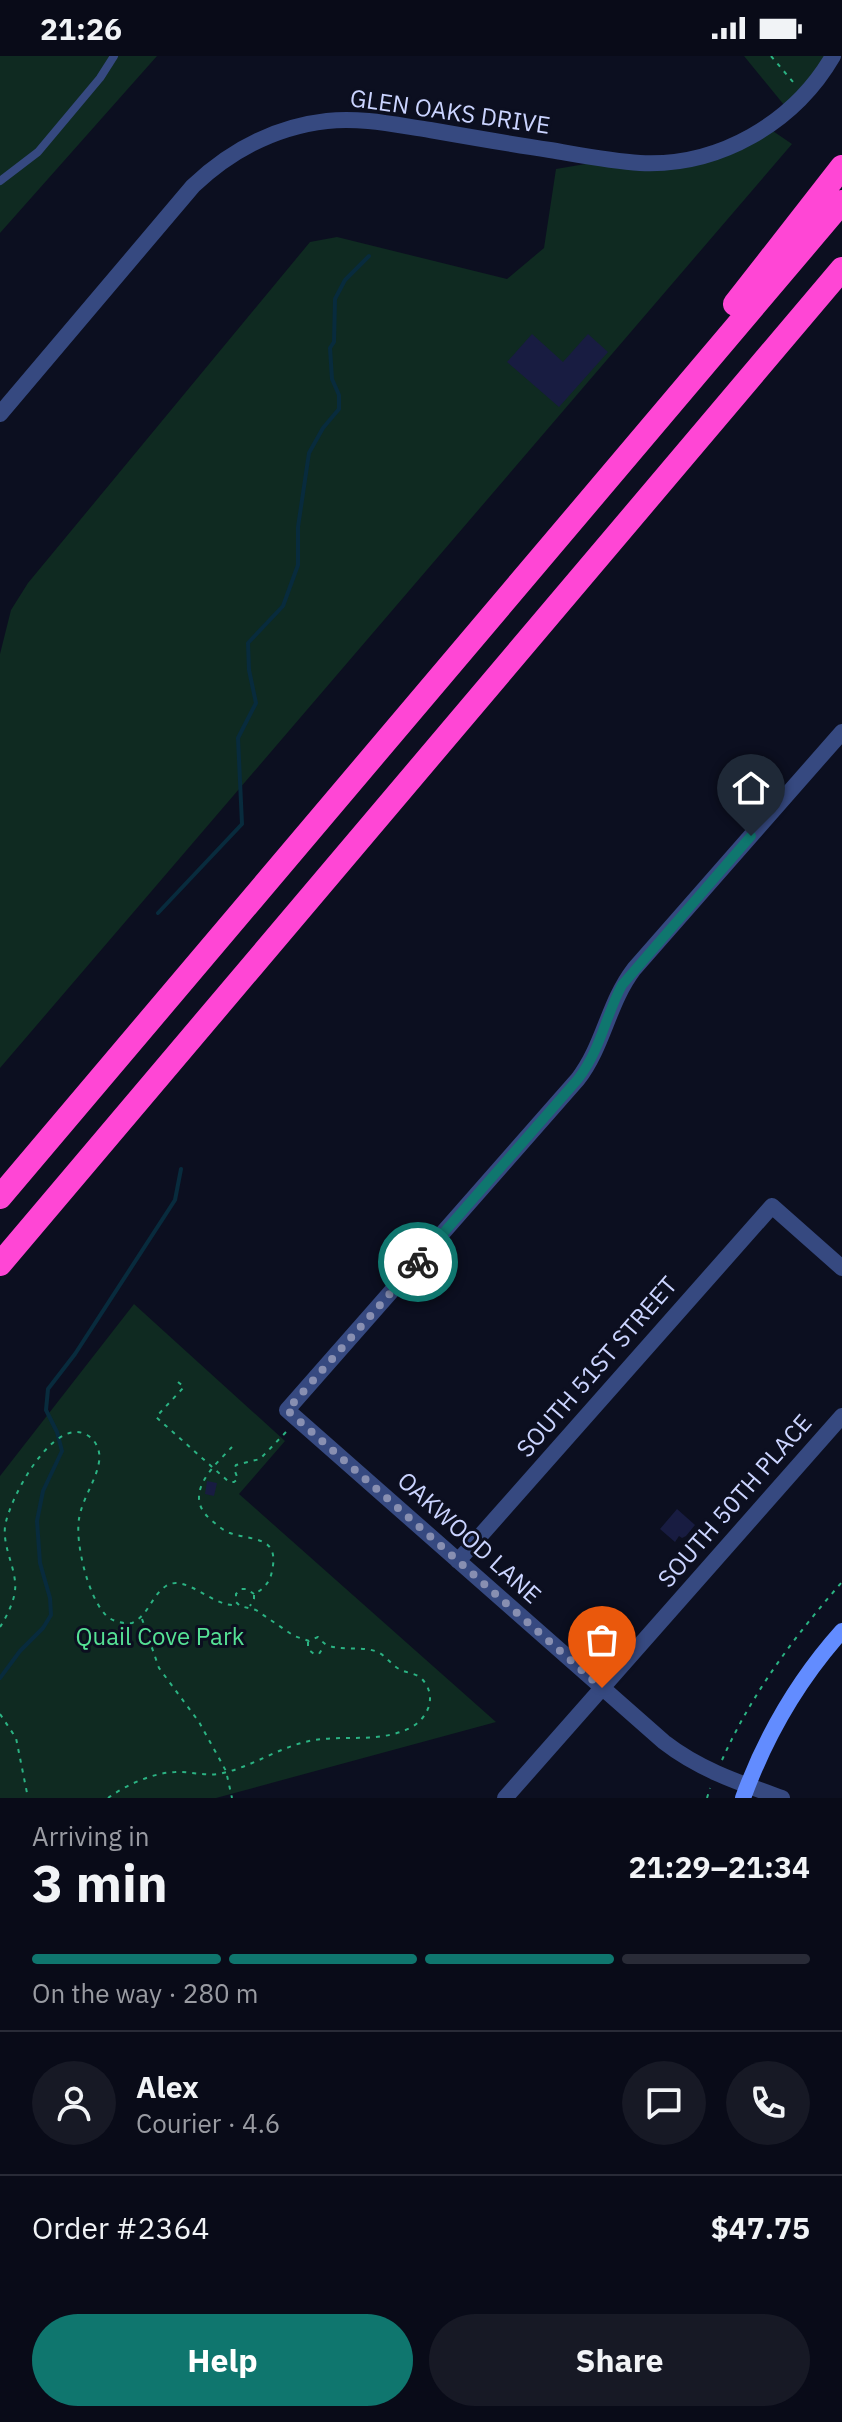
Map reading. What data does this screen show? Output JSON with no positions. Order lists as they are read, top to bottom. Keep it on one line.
{"streets":{"street":["GLEN OAKS DRIVE","SOUTH 51ST STREET","SOUTH 50TH PLACE","OAKWOOD LANE"]},"crossings":[["SOUTH 51ST STREET","OAKWOOD LANE"],["SOUTH 50TH PLACE","OAKWOOD LANE"]],"parks":["Quail Cove Park"],"page":{"status":"21:26","heading":["3 min","Arriving in","21:29–21:34"],"panel":["Alex","Courier · 4.6","Order #2364","$47.75"],"bar":"On the way · 280 m","buttons":["Help","Share"]}}
